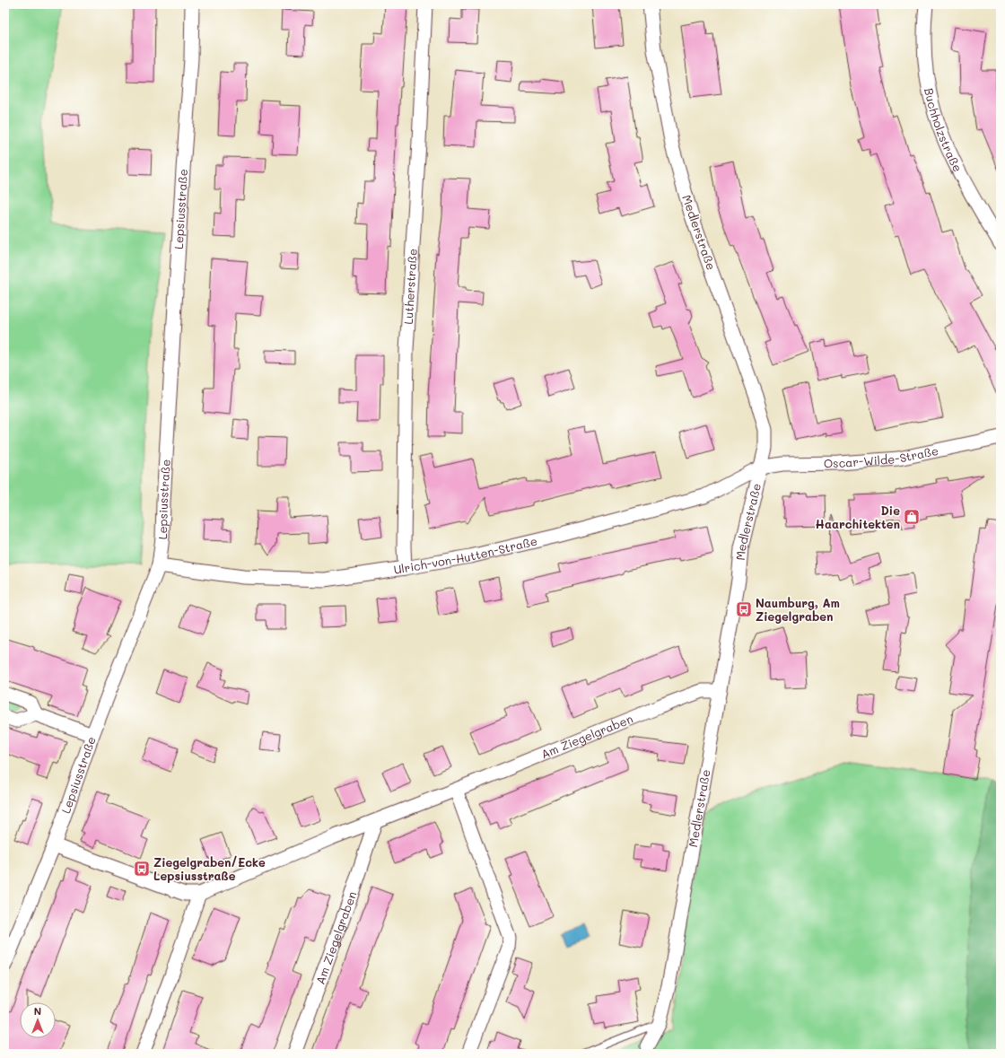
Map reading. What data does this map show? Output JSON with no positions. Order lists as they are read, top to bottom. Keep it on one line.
{"streets":{"street":["Buchholzstraße","Lepsiusstraße","Medlerstraße","Lutherstraße","Oscar-Wilde-Straße","Ulrich-von-Hutten-Straße","Am Ziegelgraben"]},"crossings":[["Lepsiusstraße","Ulrich-von-Hutten-Straße"],["Lepsiusstraße","Am Ziegelgraben"],["Medlerstraße","Oscar-Wilde-Straße"],["Medlerstraße","Ulrich-von-Hutten-Straße"],["Medlerstraße","Am Ziegelgraben"],["Lutherstraße","Ulrich-von-Hutten-Straße"],["Oscar-Wilde-Straße","Ulrich-von-Hutten-Straße"]],"places":{"shop":["Die Haarchitekten"],"bus stop":["Naumburg, Am Ziegelgraben","Ziegelgraben/Ecke Lepsiusstraße"]},"north":"top"}
